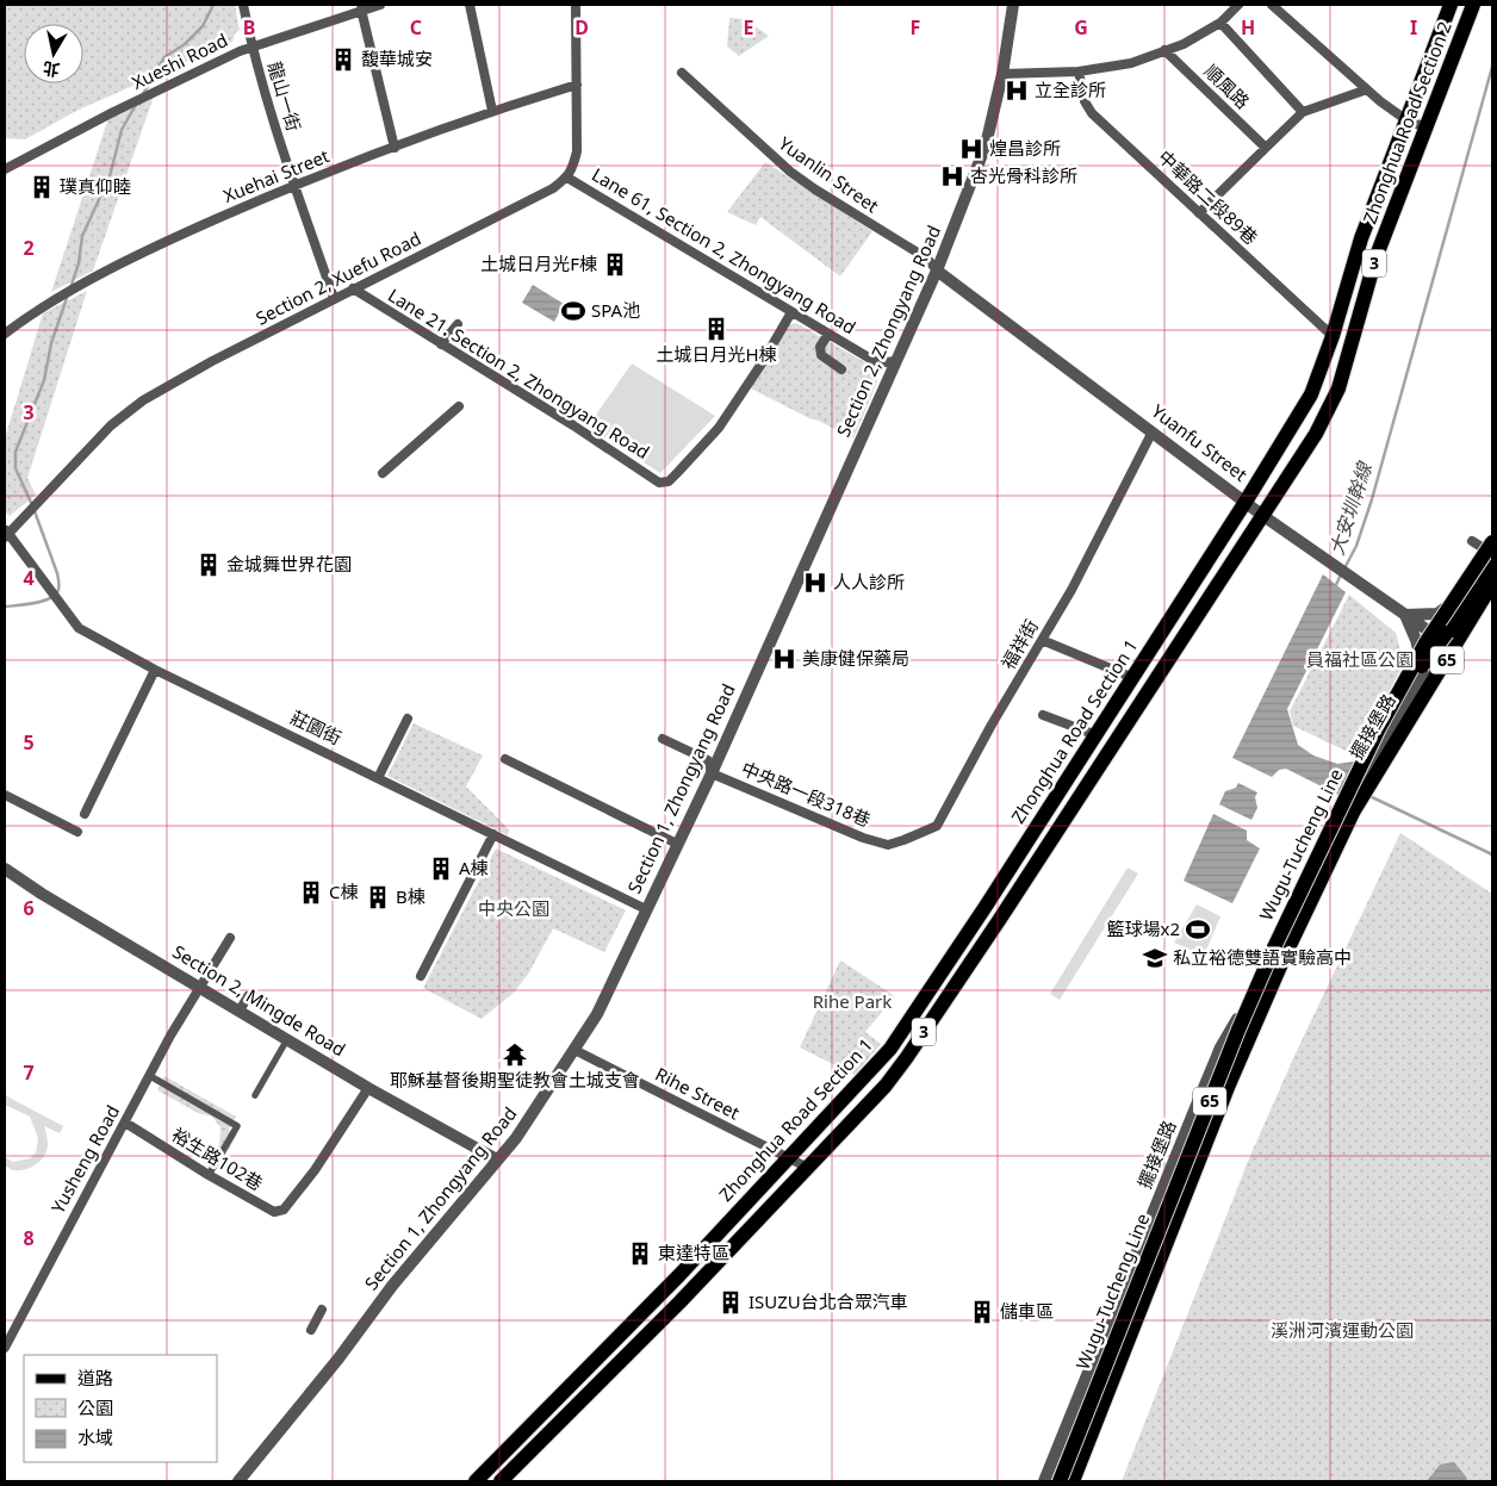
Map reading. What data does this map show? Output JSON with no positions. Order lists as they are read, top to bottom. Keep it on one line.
{"streets":{"main road":["Zhonghua Road Section 2","3","65","Zhonghua Road Section 1","Wugu-Tucheng Line"],"street":["Xueshi Road","順風路","龍山一街","Yuanlin Street","Xuehai Street","中華路二段89巷","Lane 61, Section 2, Zhongyang Road","Section 2, Xuefu Road","Section 2, Zhongyang Road","Lane 21. Section 2, Zhongyang Road","Yuanfu Street","福祥街","擺接堡路","莊園街","Section 1, Zhongyang Road","中央路一段318巷","Section 2, Mingde Road","Rihe Street","Yusheng Road","裕生路102巷"]},"crossings":[["Xueshi Road","龍山一街"],["龍山一街","Xuehai Street"],["龍山一街","Section 2, Xuefu Road"],["Zhonghua Road Section 2","中華路二段89巷"],["Zhonghua Road Section 2","3"],["Zhonghua Road Section 2","Yuanfu Street"],["Zhonghua Road Section 2","Zhonghua Road Section 1"],["Yuanlin Street","Section 2, Zhongyang Road"],["Yuanlin Street","Yuanfu Street"],["Lane 61, Section 2, Zhongyang Road","Section 2, Xuefu Road"],["Lane 61, Section 2, Zhongyang Road","Section 2, Zhongyang Road"],["Lane 61, Section 2, Zhongyang Road","Lane 21. Section 2, Zhongyang Road"],["3","Yuanfu Street"],["3","Rihe Street"],["Section 2, Xuefu Road","Lane 21. Section 2, Zhongyang Road"],["Section 2, Xuefu Road","莊園街"],["Section 2, Zhongyang Road","Yuanfu Street"],["Section 2, Zhongyang Road","Section 1, Zhongyang Road"],["Yuanfu Street","福祥街"],["Yuanfu Street","擺接堡路"],["Yuanfu Street","Zhonghua Road Section 1"],["福祥街","中央路一段318巷"],["莊園街","Section 1, Zhongyang Road"],["Zhonghua Road Section 1","Rihe Street"],["Section 1, Zhongyang Road","中央路一段318巷"],["Section 1, Zhongyang Road","Section 2, Mingde Road"],["Section 1, Zhongyang Road","Rihe Street"],["Section 2, Mingde Road","Yusheng Road"],["Section 2, Mingde Road","裕生路102巷"],["Yusheng Road","裕生路102巷"]],"water":["大安圳幹線"],"parks":["員福社區公園","中央公園","Rihe Park","溪洲河濱運動公園"],"places":{"building":["馥華城安","璞真仰睦","土城日月光F棟","土城日月光H棟","金城舞世界花園","A棟","C棟","B棟","東達特區","ISUZU台北合眾汽車","儲車區"],"hospital":["立全診所","煌昌診所","杏光骨科診所","人人診所","美康健保藥局"],"sports":["SPA池","籃球場x2"],"school or university":["私立裕德雙語實驗高中"],"temple":["耶穌基督後期聖徒教會土城支會"]},"legend":["道路","公園","水域"],"north":"bottom","grid":{"columns":["B","C","D","E","F","G","H","I"],"rows":["2","3","4","5","6","7","8"]}}
